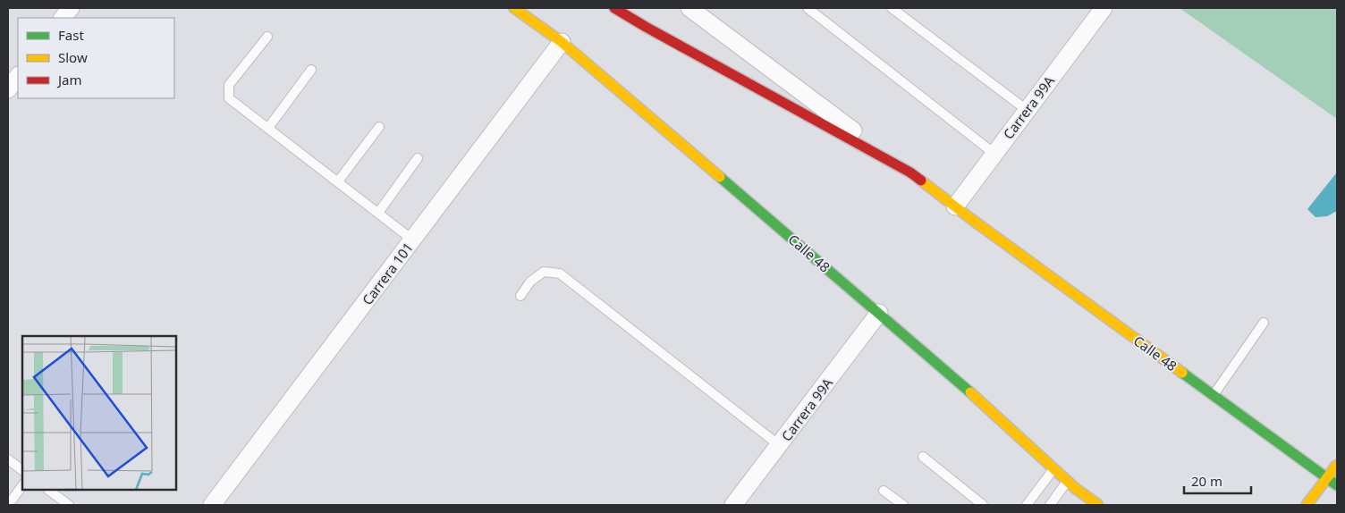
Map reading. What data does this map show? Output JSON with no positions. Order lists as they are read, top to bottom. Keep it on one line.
{"streets":{"main road":["Calle 48"],"street":["Carrera 99A","Carrera 101"]},"crossings":[["Carrera 99A","Calle 48"],["Calle 48","Carrera 101"]],"legend":["Fast","Slow","Jam"],"scale_bar":"20 m"}
